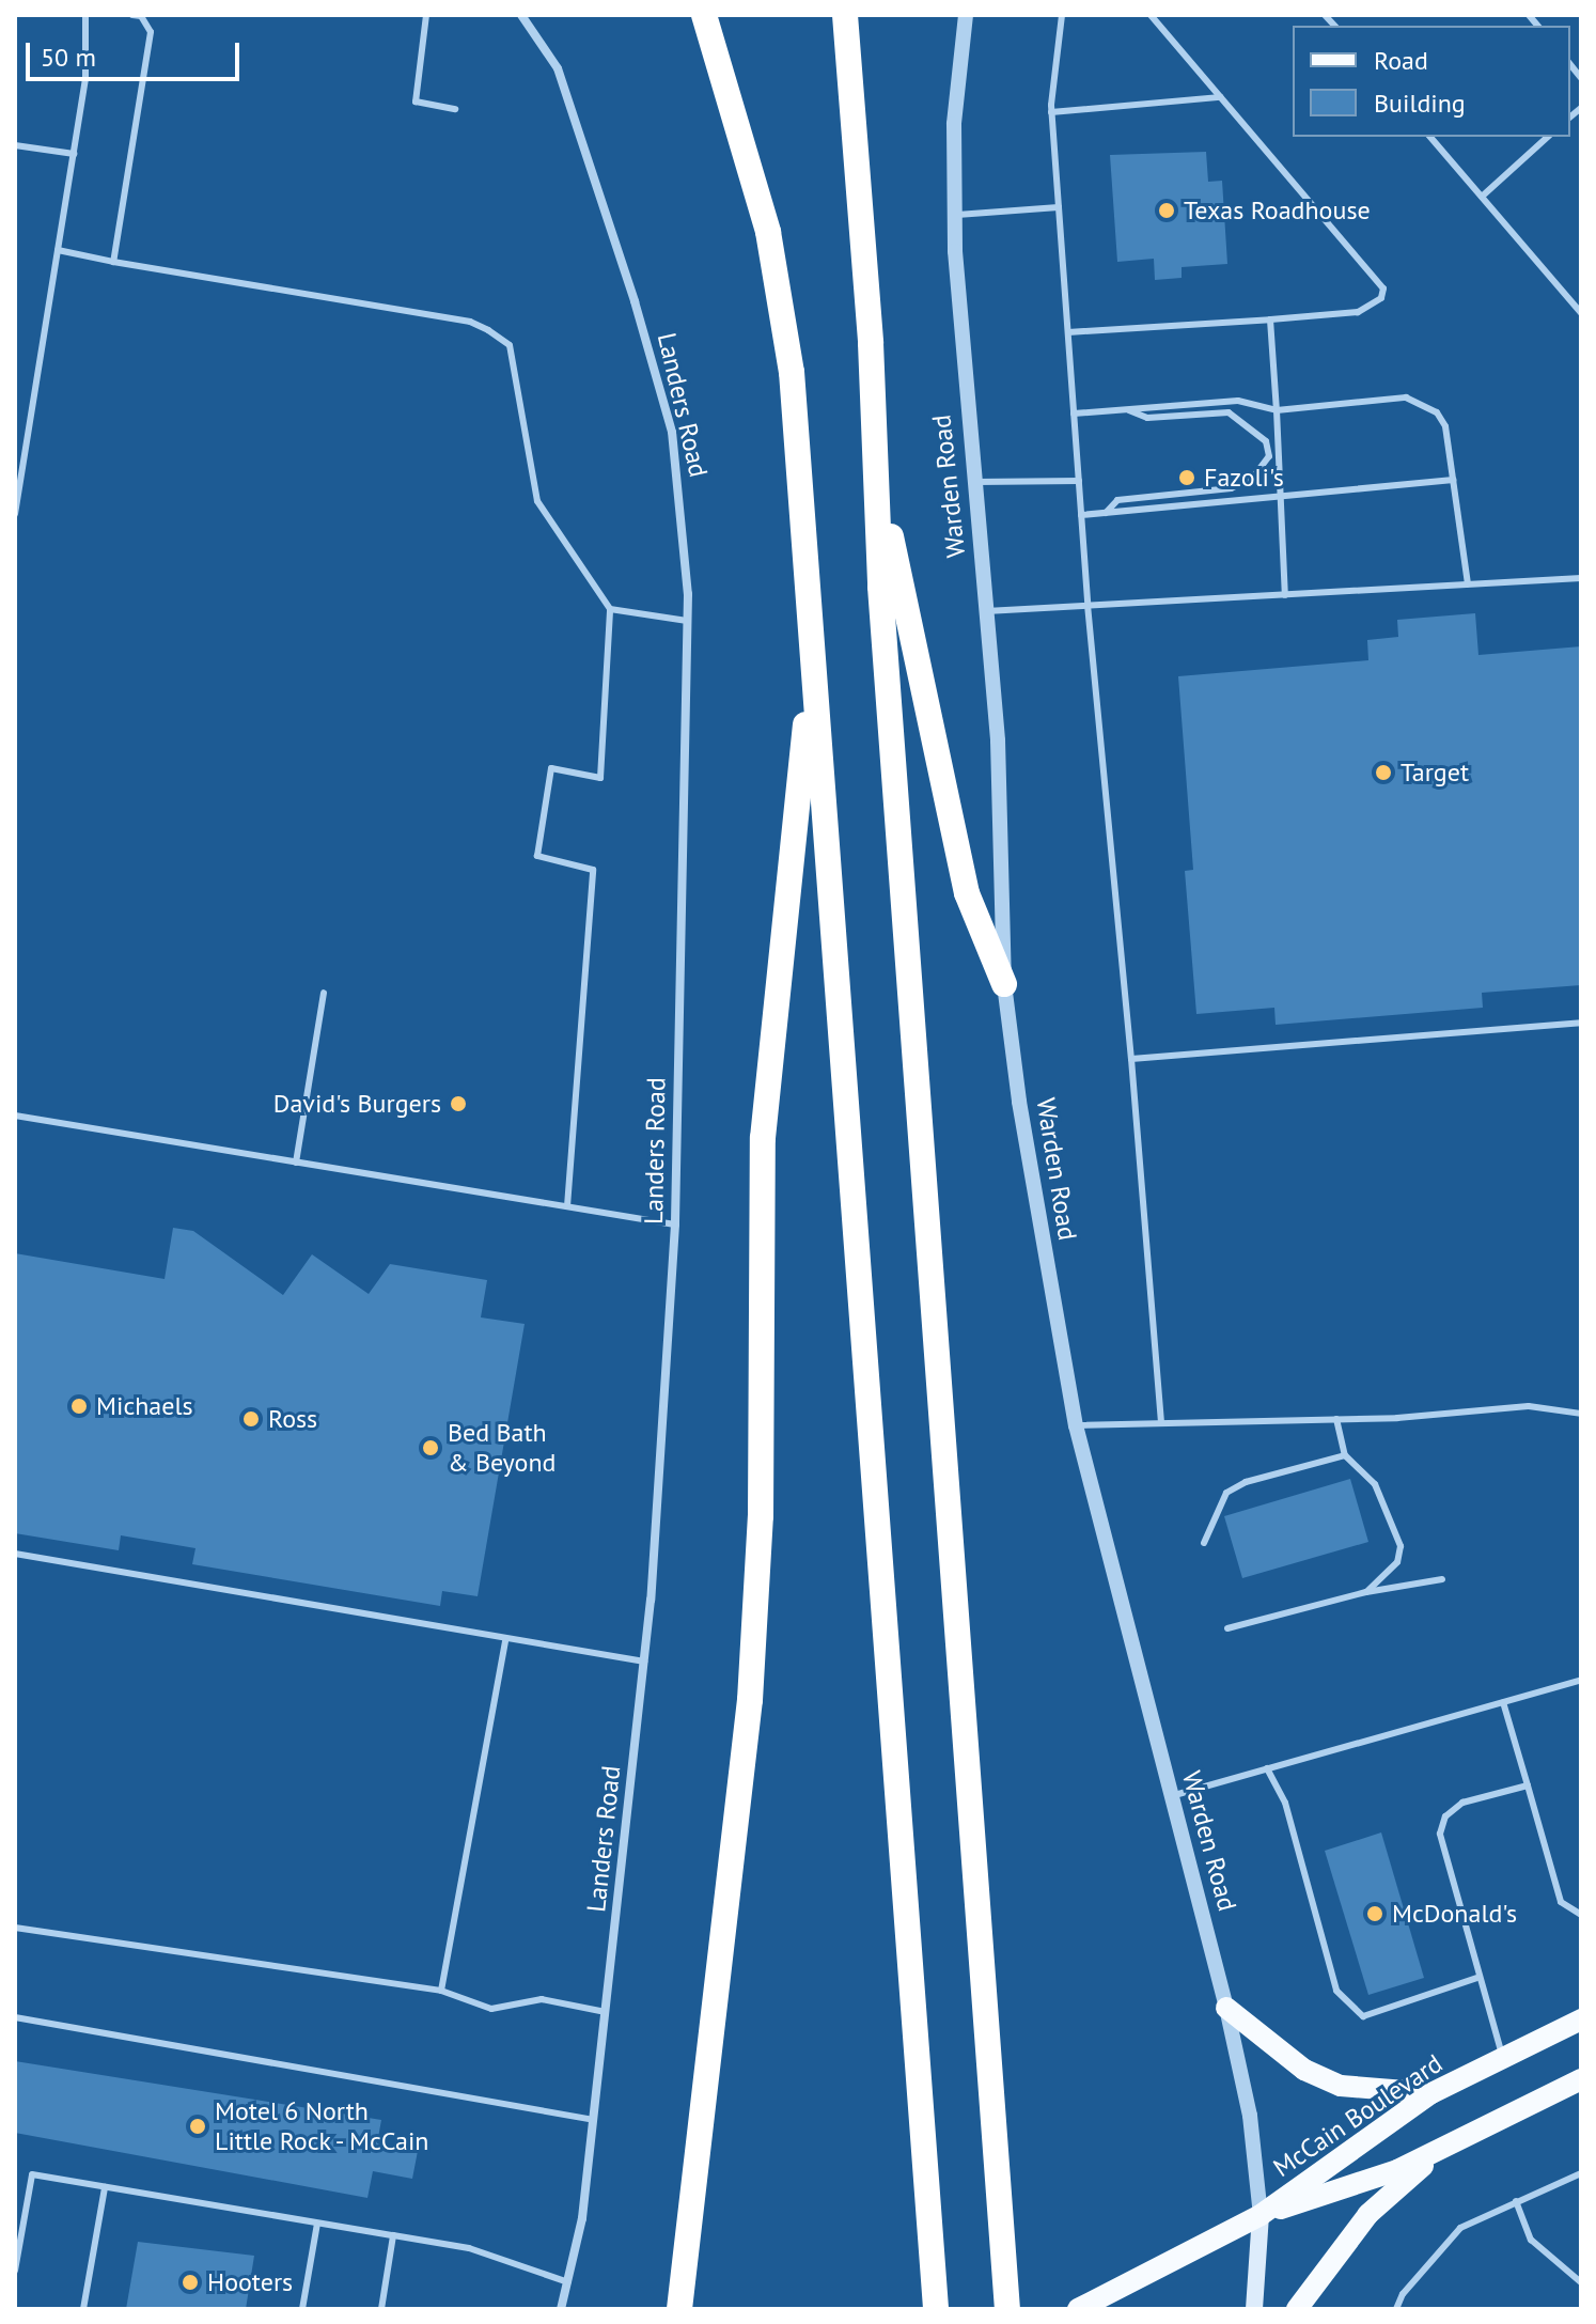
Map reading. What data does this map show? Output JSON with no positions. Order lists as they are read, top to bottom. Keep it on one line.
{"streets":{"main road":["Warden Road","McCain Boulevard"],"street":["Landers Road"]},"crossings":[["Warden Road","McCain Boulevard"]],"places":["Texas Roadhouse","Fazoli's","Target","David's Burgers","Michaels","Ross","Bed Bath & Beyond","McDonald's","Motel 6 North Little Rock - McCain","Hooters"],"legend":["Road","Building"],"scale_bar":"50 m"}
